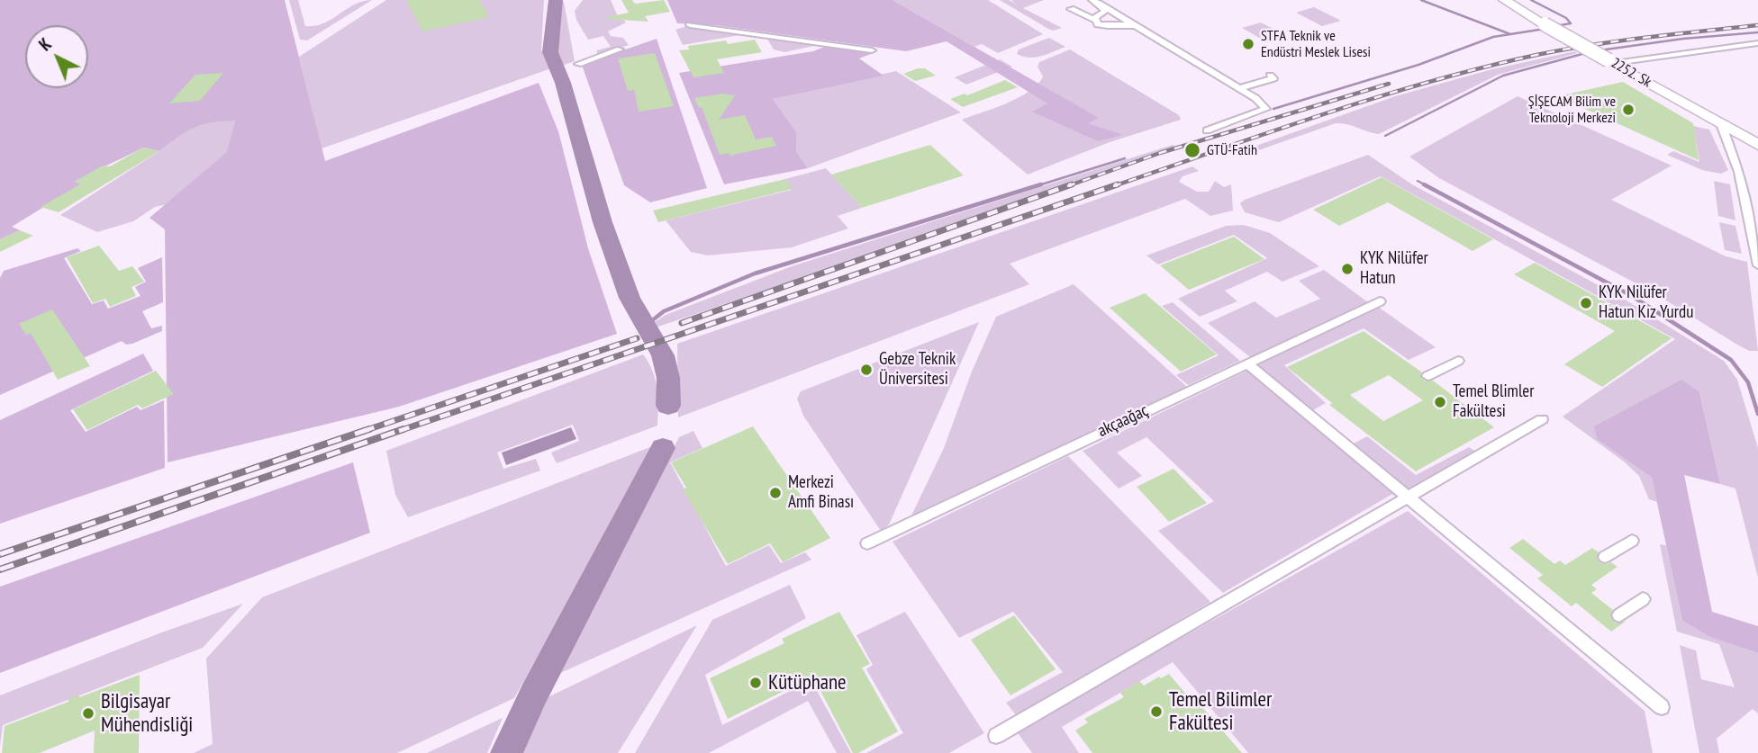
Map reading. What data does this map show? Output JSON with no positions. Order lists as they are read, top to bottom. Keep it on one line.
{"streets":{"main road":["2252. Sk"],"street":["akçaağaç"]},"places":["STFA Teknik ve Endüstri Meslek Lisesi","ŞİŞECAM Bilim ve Teknoloji Merkezi","GTÜ-Fatih","KYK Nilüfer Hatun","KYK Nilüfer Hatun Kız Yurdu","Gebze Teknik Üniversitesi","Temel Blimler Fakültesi","Merkezi Amfi Binası","Kütüphane","Temel Bilimler Fakültesi","Bilgisayar Mühendisliği"],"north":"top left"}
